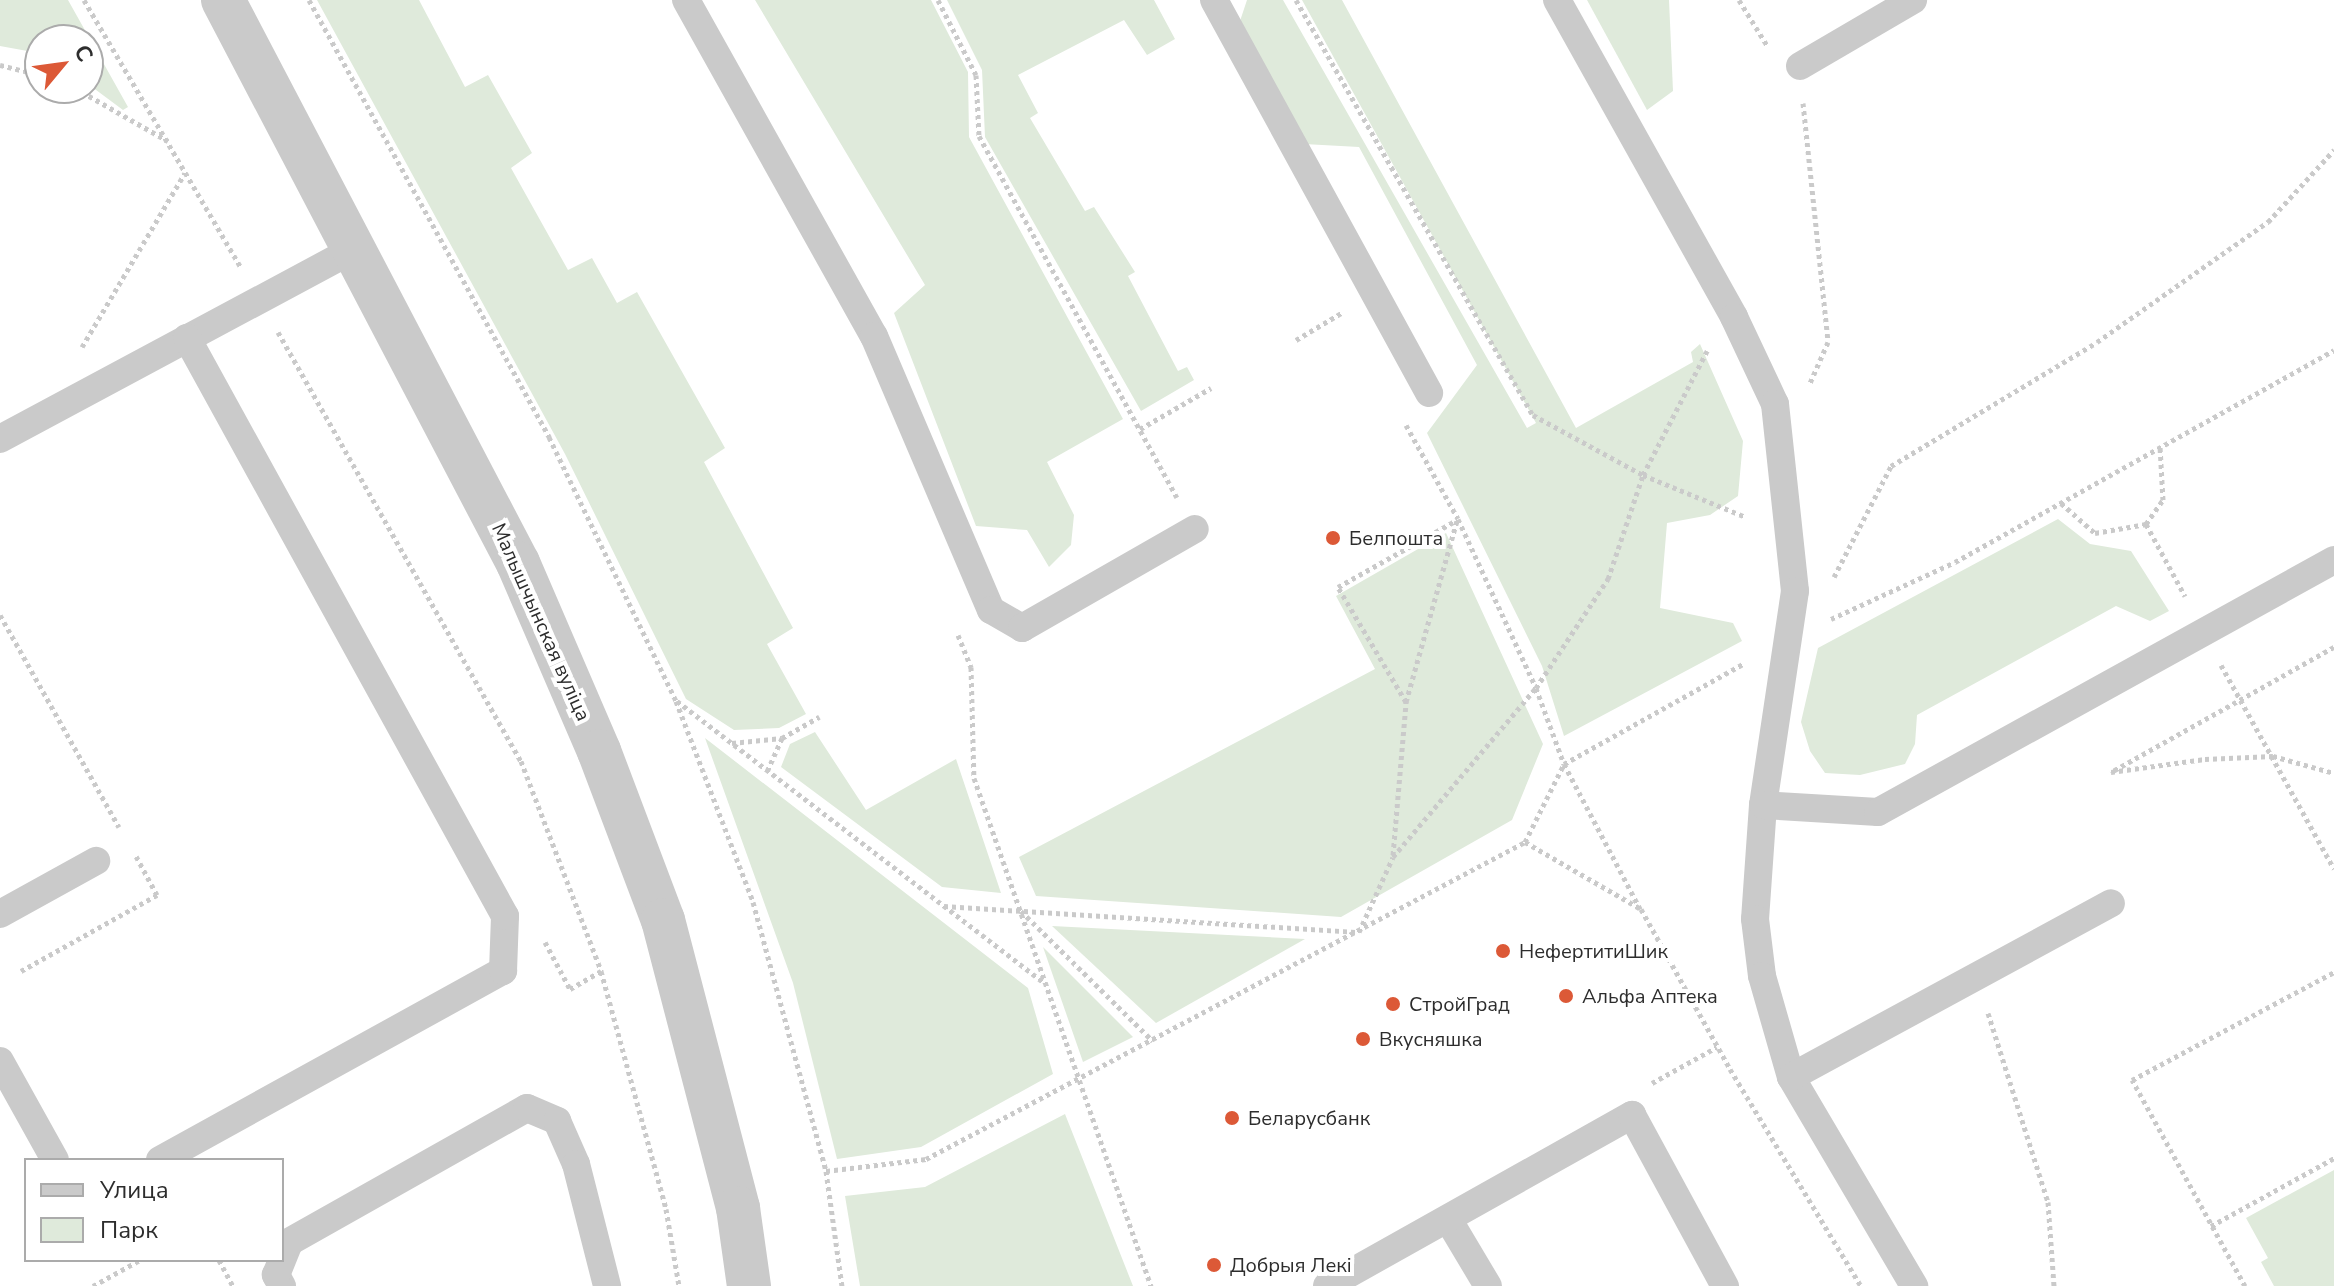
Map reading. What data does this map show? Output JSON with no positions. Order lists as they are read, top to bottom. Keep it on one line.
{"streets":{"street":["Малышчынская вуліца"]},"places":["Белпошта","НефертитиШик","Альфа Аптека","СтройГрад","Вкусняшка","Беларусбанк","Добрыя Лекі"],"legend":["Улица","Парк"],"north":"top right"}
